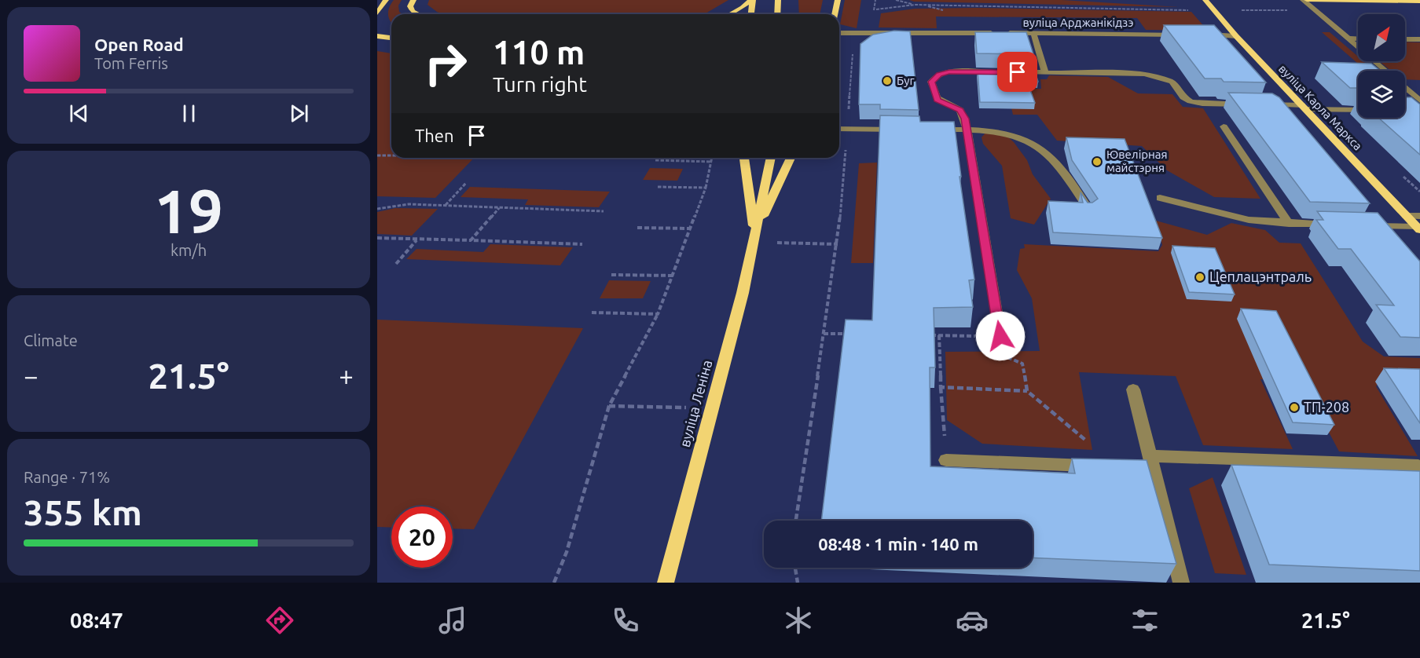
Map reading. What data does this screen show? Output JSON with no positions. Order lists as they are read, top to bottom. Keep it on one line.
{"streets":{"main road":["вуліца Карла Маркса","вуліца Леніна"],"street":["вуліца Арджанікідзэ"]},"places":["Буг","Ювелірная майстэрня","Цеплацэнтраль","ТП-208"],"north":"top right","page":{"turn":["110 m","Turn right"],"song":["Open Road","Tom Ferris"],"then":"Then","tile":[["19","km/h"],"Climate",["Range · 71%","355 km"]],"heat":["−","21.5°","+"],"limit":"20","trip":"08:48 · 1 min · 140 m","tabs":["08:47","21.5°"]}}
